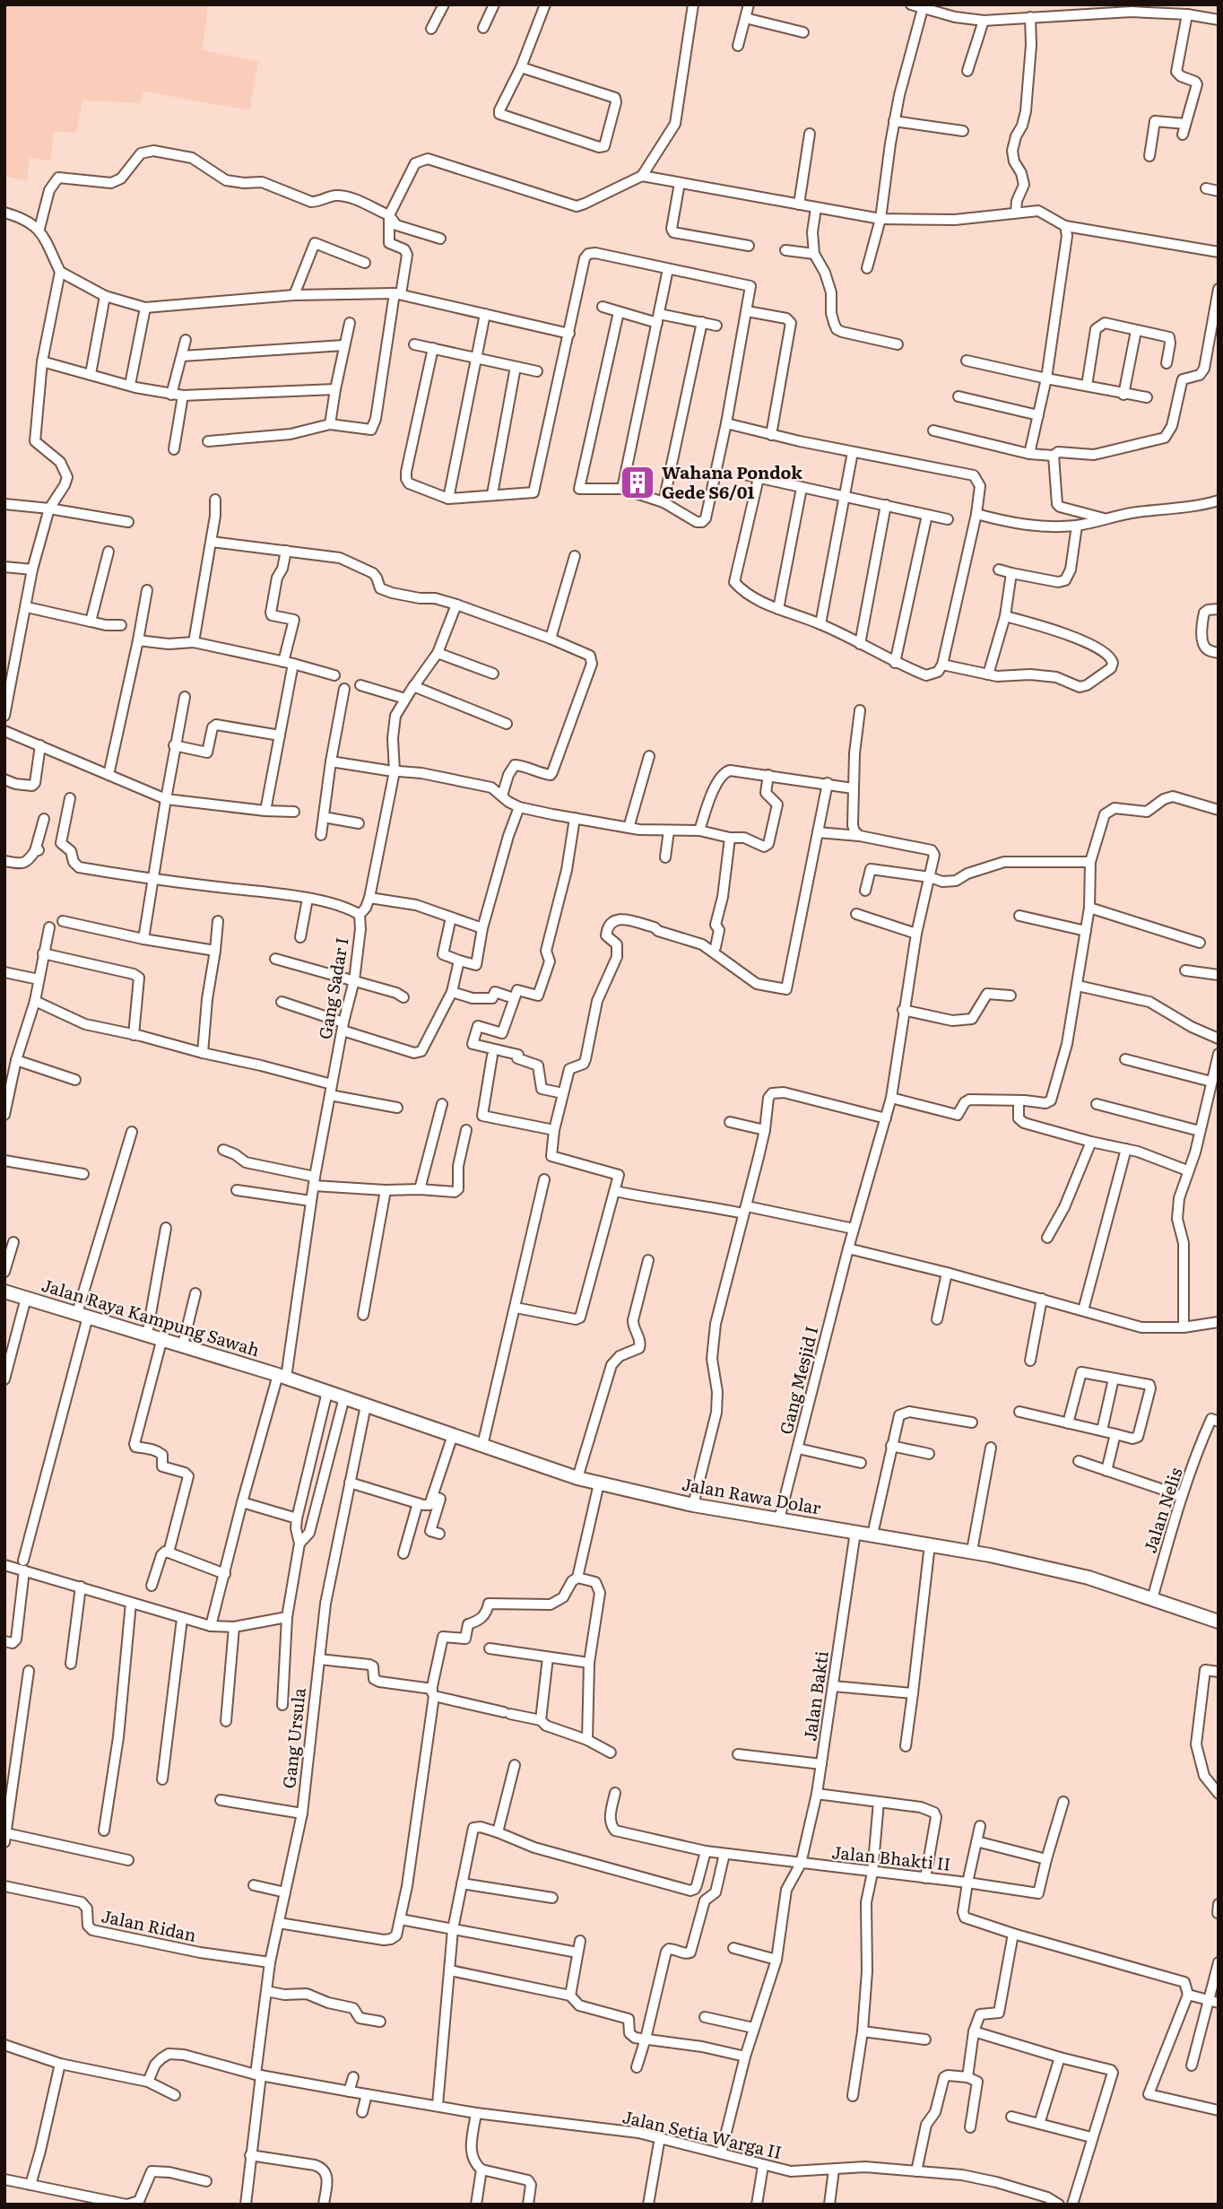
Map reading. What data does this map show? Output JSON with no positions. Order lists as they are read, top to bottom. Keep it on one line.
{"streets":{"street":["Gang Sadar I","Jalan Raya Kampung Sawah","Gang Mesjid I","Jalan Rawa Dolar","Jalan Nelis","Jalan Bakti","Gang Ursula","Jalan Bhakti II","Jalan Ridan","Jalan Setia Warga II"]},"crossings":[["Gang Sadar I","Jalan Raya Kampung Sawah"],["Gang Sadar I","Jalan Rawa Dolar"],["Jalan Raya Kampung Sawah","Jalan Rawa Dolar"],["Gang Mesjid I","Jalan Rawa Dolar"],["Jalan Rawa Dolar","Jalan Nelis"],["Jalan Rawa Dolar","Jalan Bakti"],["Jalan Rawa Dolar","Gang Ursula"],["Jalan Bakti","Jalan Bhakti II"],["Jalan Bakti","Jalan Setia Warga II"],["Gang Ursula","Jalan Ridan"],["Gang Ursula","Jalan Setia Warga II"]],"places":{"building":["Wahana Pondok Gede S6/01"]}}
